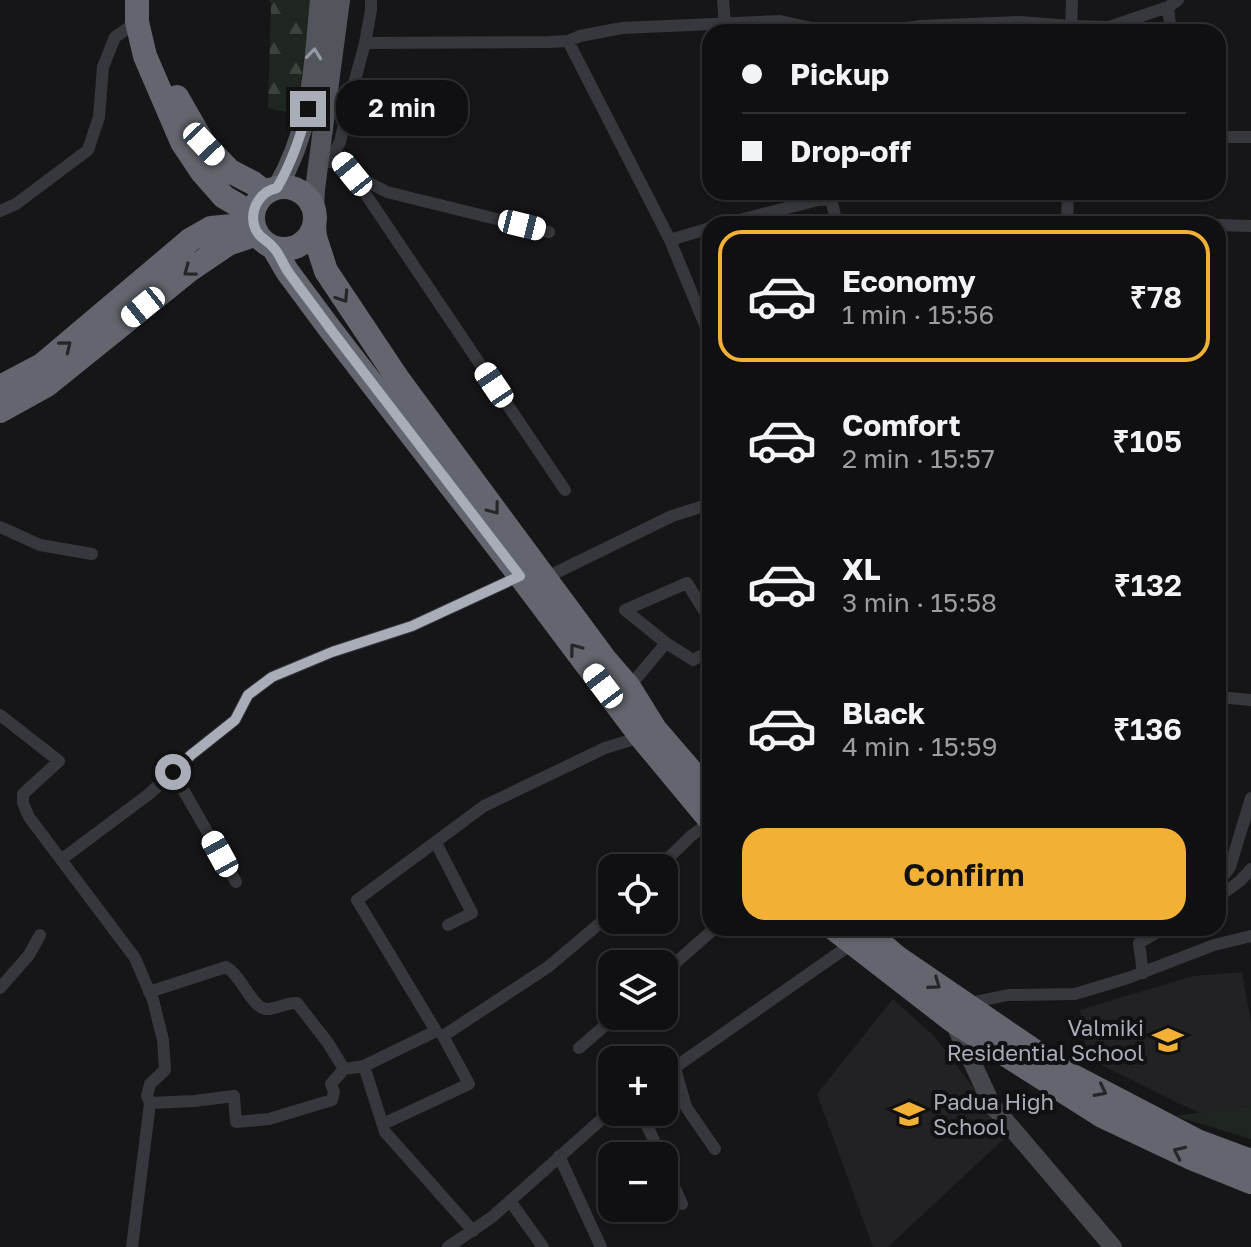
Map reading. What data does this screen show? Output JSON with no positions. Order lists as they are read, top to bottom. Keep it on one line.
{"places":{"school or university":["Valmiki Residential School","Padua High School"]},"page":{"banner":["Pickup","Drop-off"],"bubble":"2 min","list":[{"name":"Economy","note":"1 min · 15:56","value":"₹78"},{"name":"Comfort","note":"2 min · 15:57","value":"₹105"},{"name":"XL","note":"3 min · 15:58","value":"₹132"},{"name":"Black","note":"4 min · 15:59","value":"₹136"}],"buttons":"Confirm","map_buttons":["+","−"]}}
